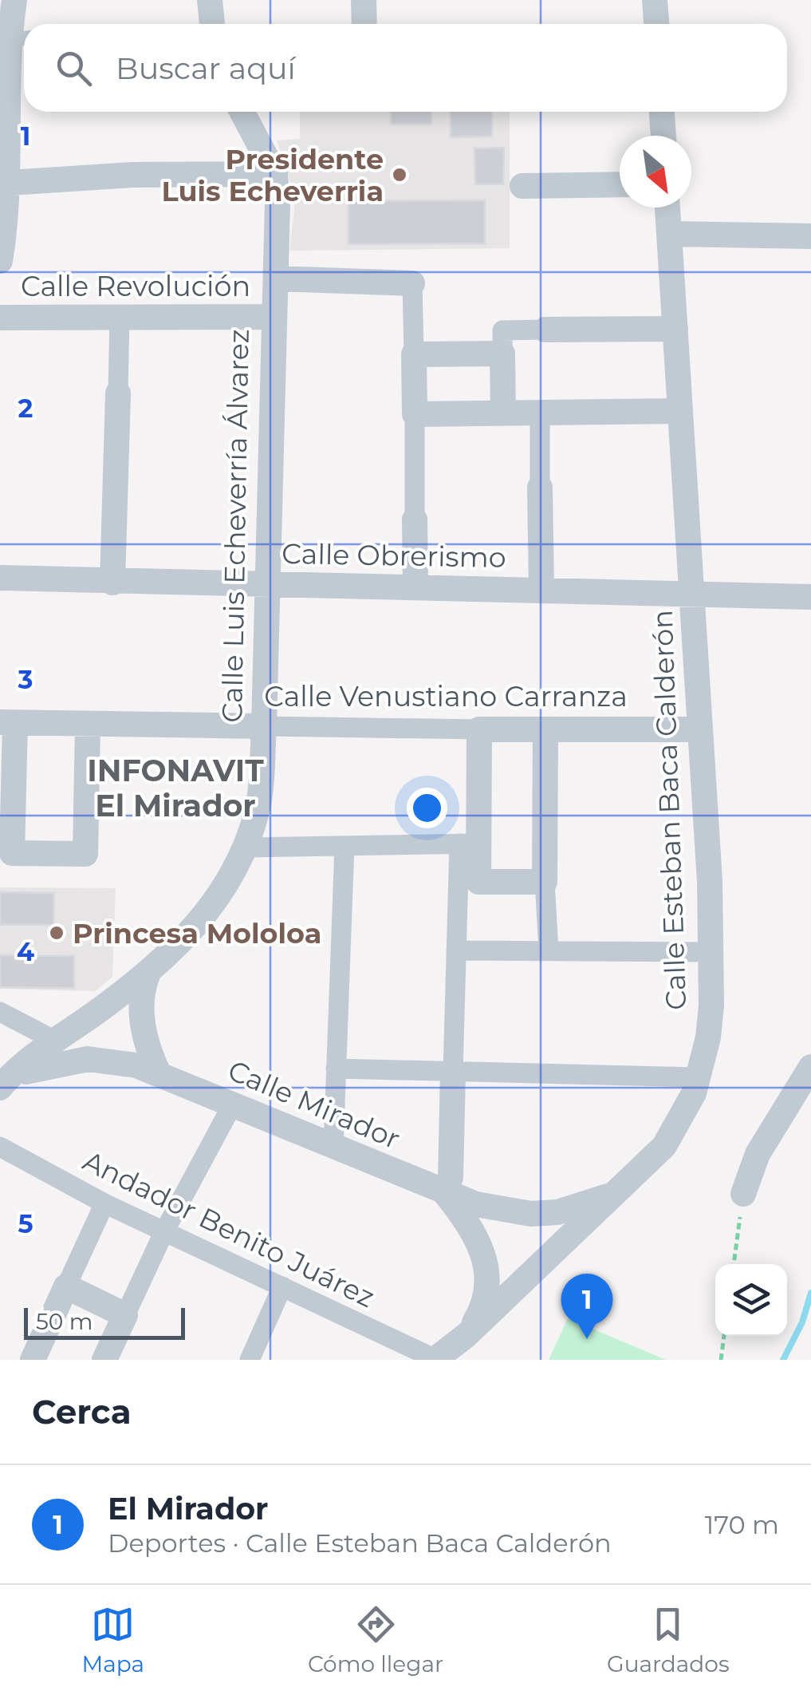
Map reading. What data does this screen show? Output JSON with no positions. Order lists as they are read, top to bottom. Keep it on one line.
{"streets":{"street":["Calle Revolución","Calle Luis Echeverría Álvarez","Calle Obrerismo","Calle Venustiano Carranza","Calle Esteban Baca Calderón","Calle Mirador","Andador Benito Juárez"]},"crossings":[["Calle Revolución","Calle Luis Echeverría Álvarez"],["Calle Luis Echeverría Álvarez","Calle Obrerismo"],["Calle Luis Echeverría Álvarez","Calle Venustiano Carranza"],["Calle Luis Echeverría Álvarez","Calle Mirador"],["Calle Obrerismo","Calle Esteban Baca Calderón"],["Calle Venustiano Carranza","Calle Esteban Baca Calderón"],["Calle Esteban Baca Calderón","Calle Mirador"],["Calle Esteban Baca Calderón","Andador Benito Juárez"]],"districts":["INFONAVIT El Mirador"],"places":["Presidente Luis Echeverria","Princesa Mololoa"],"scale_bar":"50 m","north":"bottom right","page":{"search":"Buscar aquí","pins":"1","scale":"50 m","heading":"Cerca","list":[{"mark":"1","name":"El Mirador","note":"Deportes · Calle Esteban Baca Calderón","value":"170 m"}],"nav":["Mapa","Cómo llegar","Guardados"]},"grid":{"rows":["1","2","3","4","5"]}}
